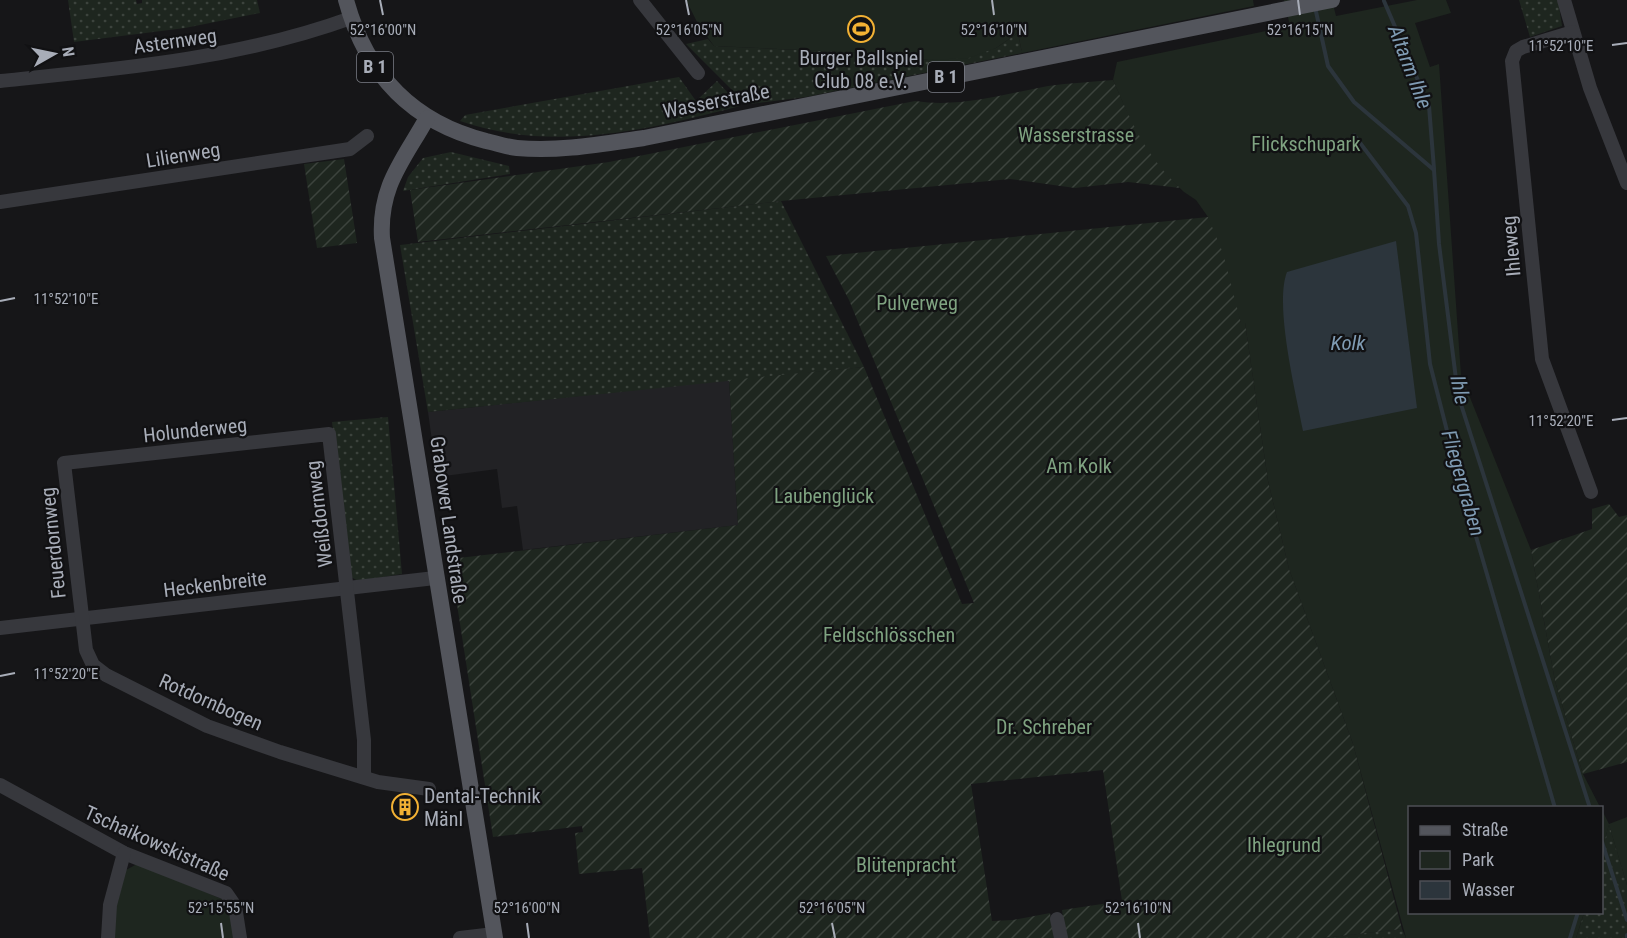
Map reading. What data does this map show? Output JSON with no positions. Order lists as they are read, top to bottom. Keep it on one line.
{"streets":{"main road":["B 1","Wasserstraße","Grabower Landstraße"],"street":["Asternweg","Lilienweg","Ihleweg","Holunderweg","Weißdornweg","Feuerdornweg","Heckenbreite","Rotdornbogen","Tschaikowskistraße"]},"crossings":[["Asternweg","B 1"],["B 1","Wasserstraße"],["B 1","Grabower Landstraße"],["Wasserstraße","Grabower Landstraße"],["Holunderweg","Weißdornweg"],["Holunderweg","Feuerdornweg"],["Weißdornweg","Heckenbreite"],["Grabower Landstraße","Heckenbreite"],["Feuerdornweg","Heckenbreite"],["Feuerdornweg","Rotdornbogen"],["Heckenbreite","Rotdornbogen"]],"water":["Altarm Ihle","Kolk","Ihle","Fliegergraben"],"parks":["Wasserstrasse","Flickschupark","Pulverweg","Am Kolk","Laubenglück","Feldschlösschen","Dr. Schreber","Ihlegrund","Blütenpracht"],"places":{"sports":["Burger Ballspiel Club 08 e.V."],"building":["Dental-Technik Mänl"]},"legend":["Straße","Park","Wasser"],"north":"right","coordinates":["52°16'00\"N","52°16'05\"N","52°16'10\"N","52°16'15\"N","11°52'10\"E","11°52'20\"E","52°15'55\"N"]}
